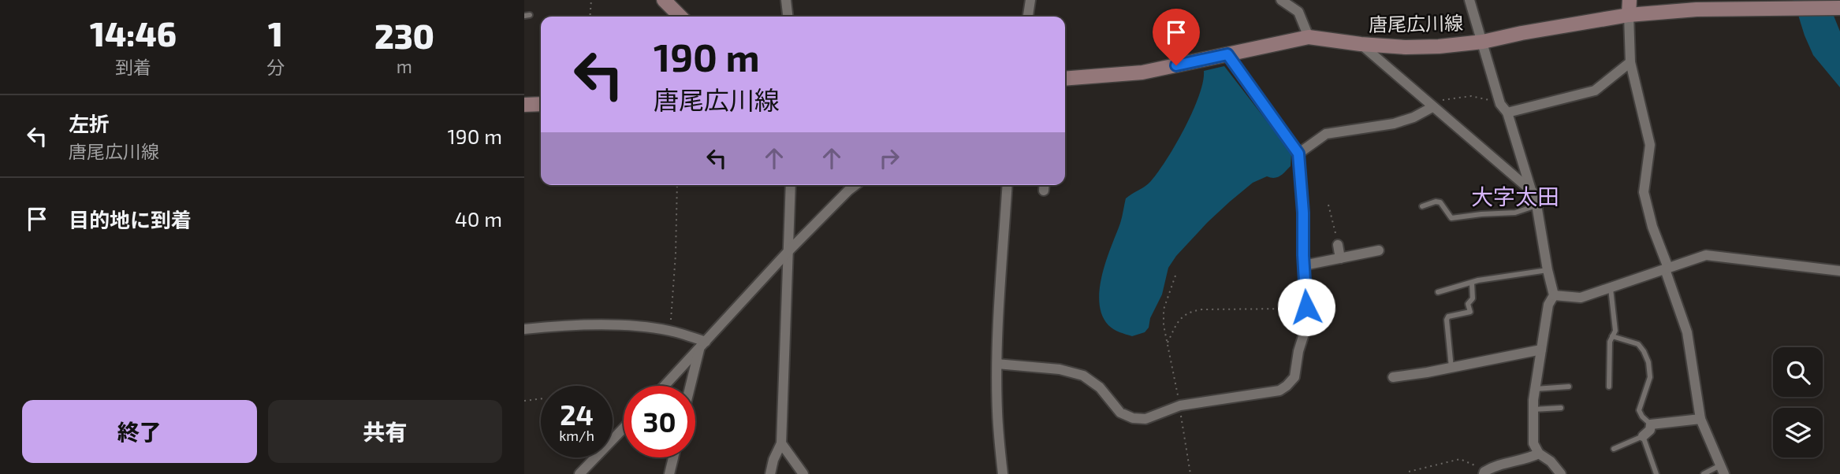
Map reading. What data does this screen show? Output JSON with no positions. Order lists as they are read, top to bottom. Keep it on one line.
{"streets":{"main road":["唐尾広川線"]},"districts":["大字太田"],"page":{"eta":["14:46","到着","1","分","230","m"],"turn":["190 m","唐尾広川線"],"list":[{"name":"左折","note":"唐尾広川線","value":"190 m"},{"name":"目的地に到着","value":"40 m"}],"speed":"24 km/h","limit":"30","buttons":["終了","共有"]}}
